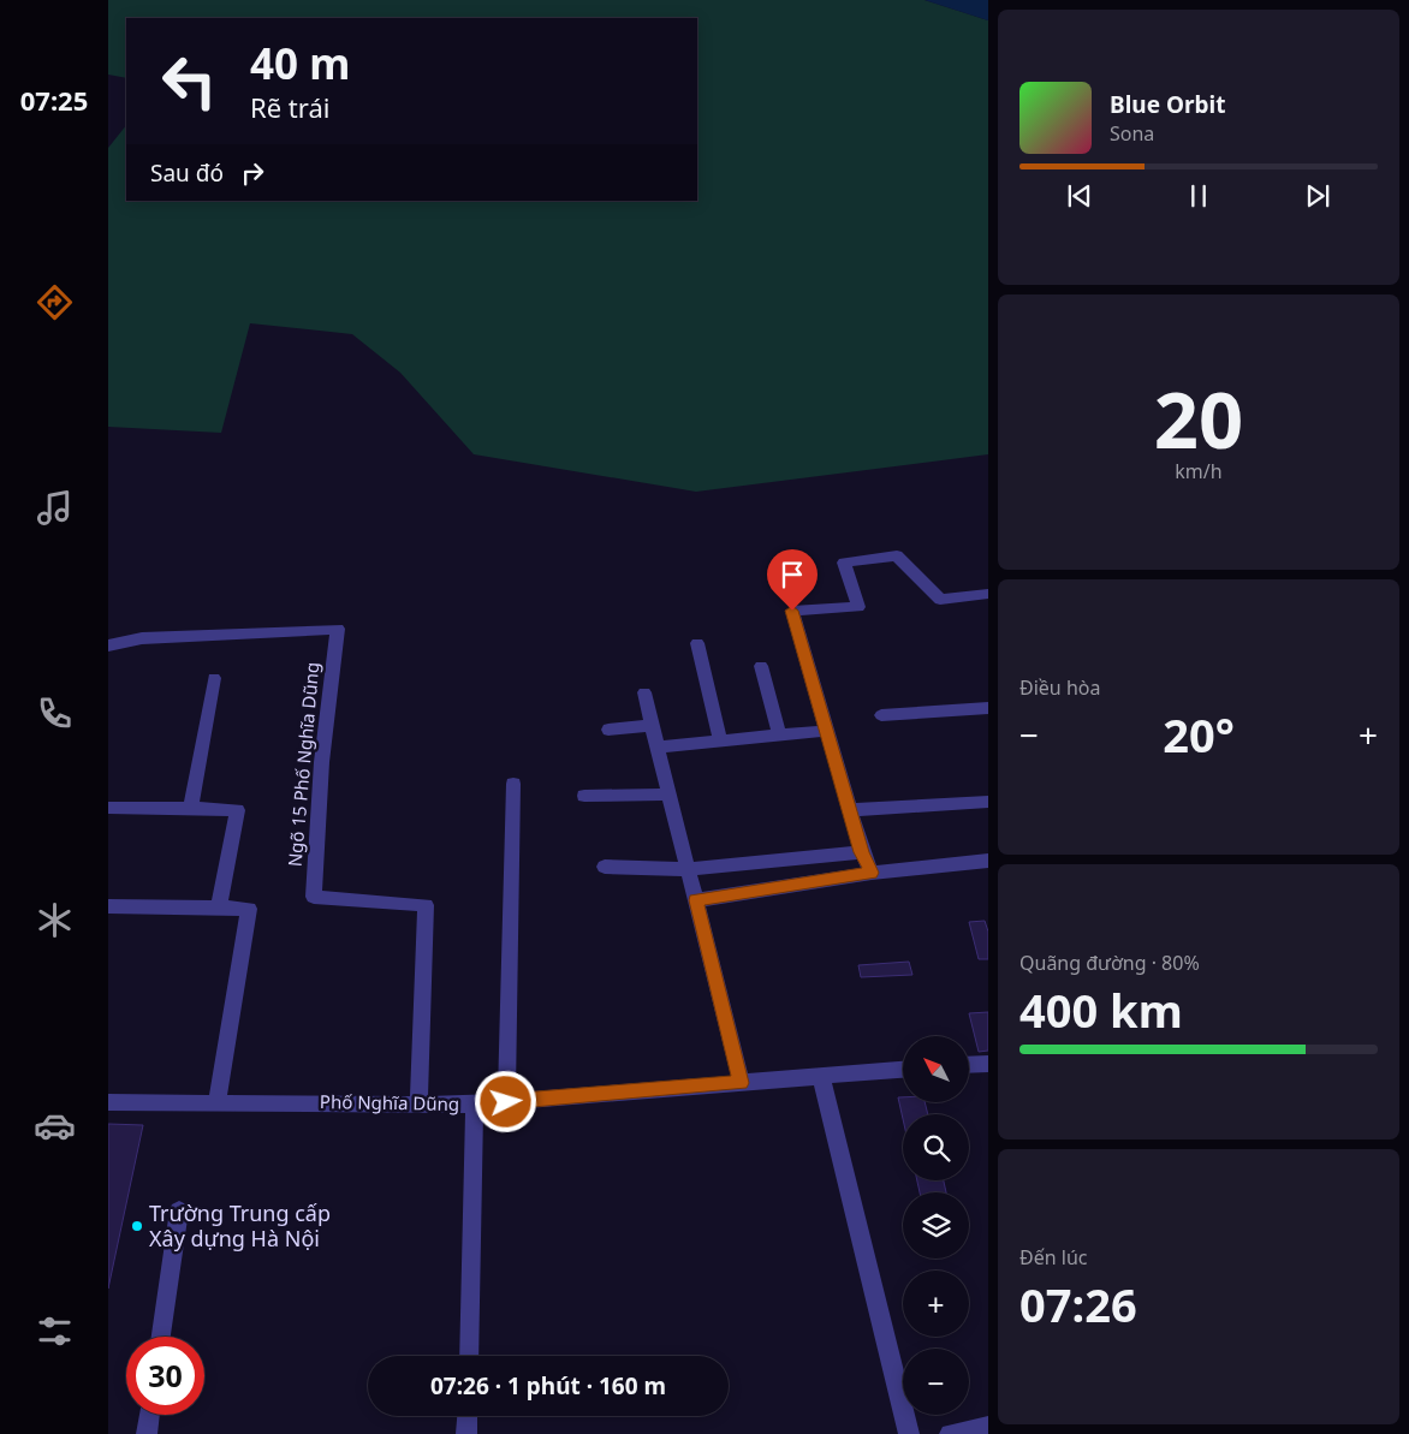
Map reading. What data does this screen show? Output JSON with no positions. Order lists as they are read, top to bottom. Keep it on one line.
{"streets":{"street":["Ngõ 15 Phố Nghĩa Dũng","Phố Nghĩa Dũng"]},"crossings":[["Ngõ 15 Phố Nghĩa Dũng","Phố Nghĩa Dũng"]],"places":["Trường Trung cấp Xây dựng Hà Nội"],"north":"top left","page":{"tabs":"07:25","turn":["40 m","Rẽ trái"],"song":["Blue Orbit","Sona"],"then":"Sau đó","tile":[["20","km/h"],"Điều hòa",["Quãng đường · 80%","400 km"],["Đến lúc","07:26"]],"heat":["−","20°","+"],"map_buttons":["+","−"],"limit":"30","trip":"07:26 · 1 phút · 160 m"}}
